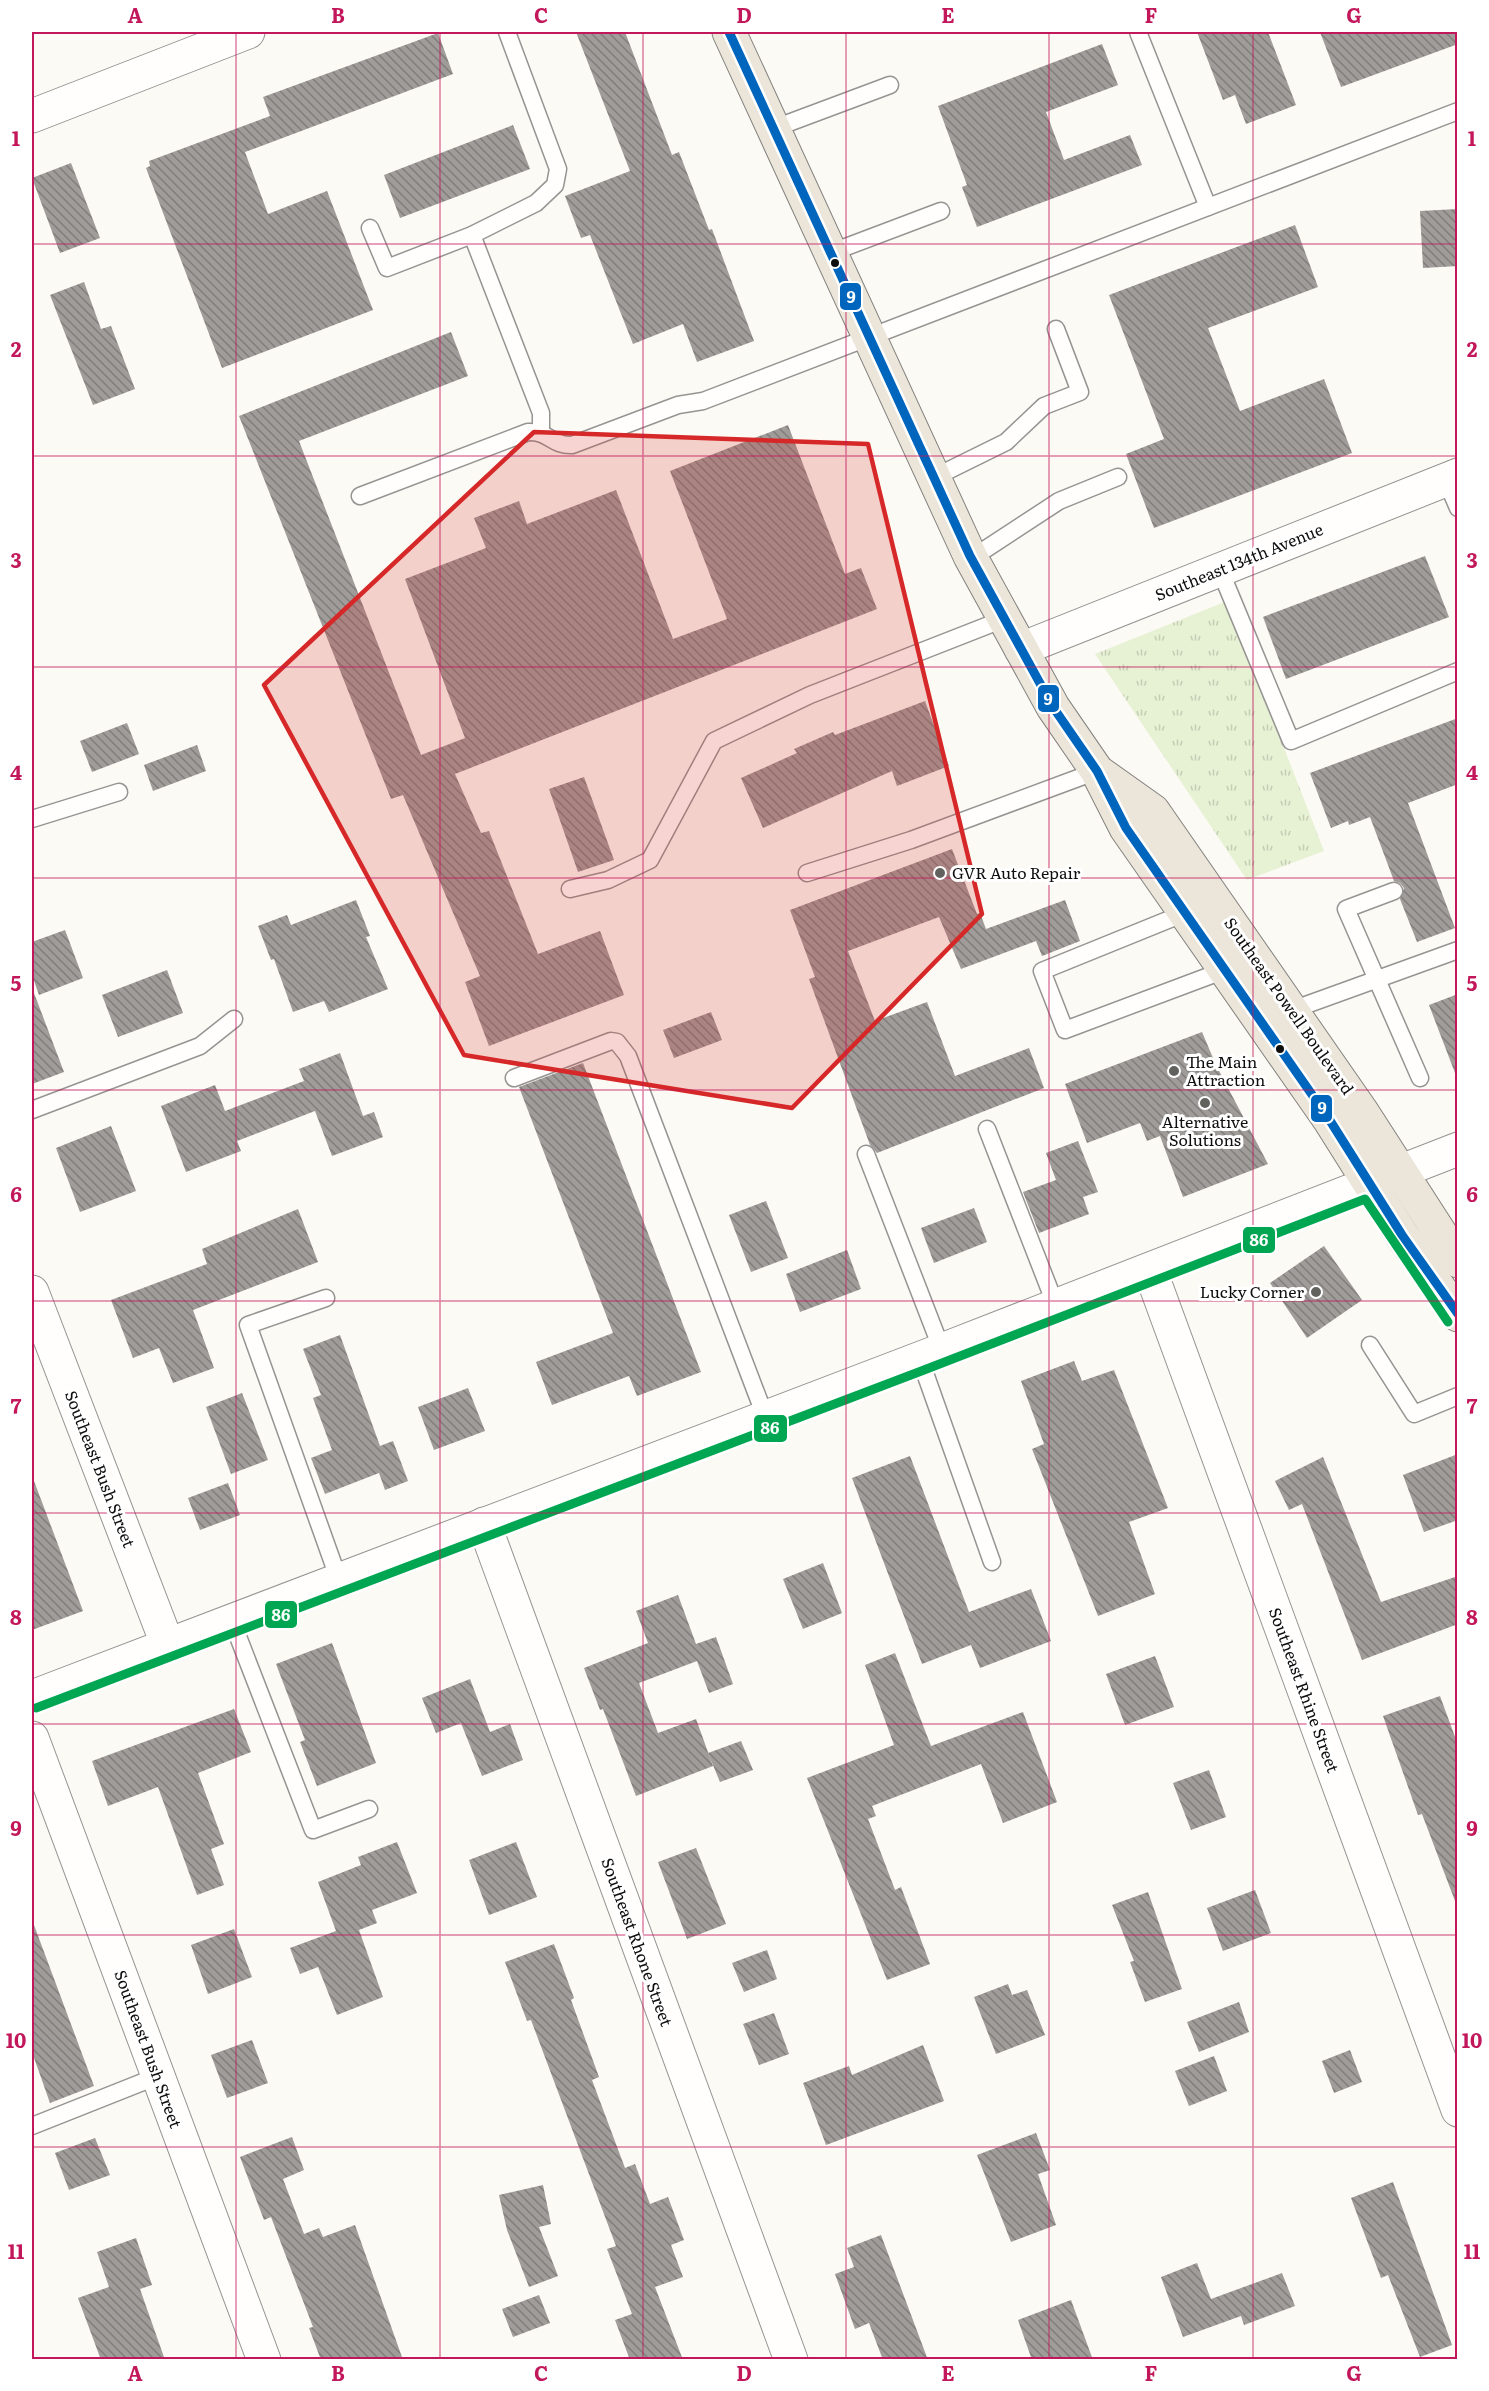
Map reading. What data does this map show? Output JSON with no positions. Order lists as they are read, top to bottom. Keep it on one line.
{"streets":{"main road":["Southeast Powell Boulevard"],"street":["Southeast 134th Avenue","Southeast Bush Street","Southeast Rhine Street","Southeast Rhone Street"]},"crossings":[["Southeast 134th Avenue","Southeast Powell Boulevard"]],"places":["GVR Auto Repair","The Main Attraction","Alternative Solutions","Lucky Corner"],"lines":["transit line 9","transit line 86"],"grid":{"columns":["A","B","C","D","E","F","G"],"rows":["1","2","3","4","5","6","7","8","9","10","11"]}}
